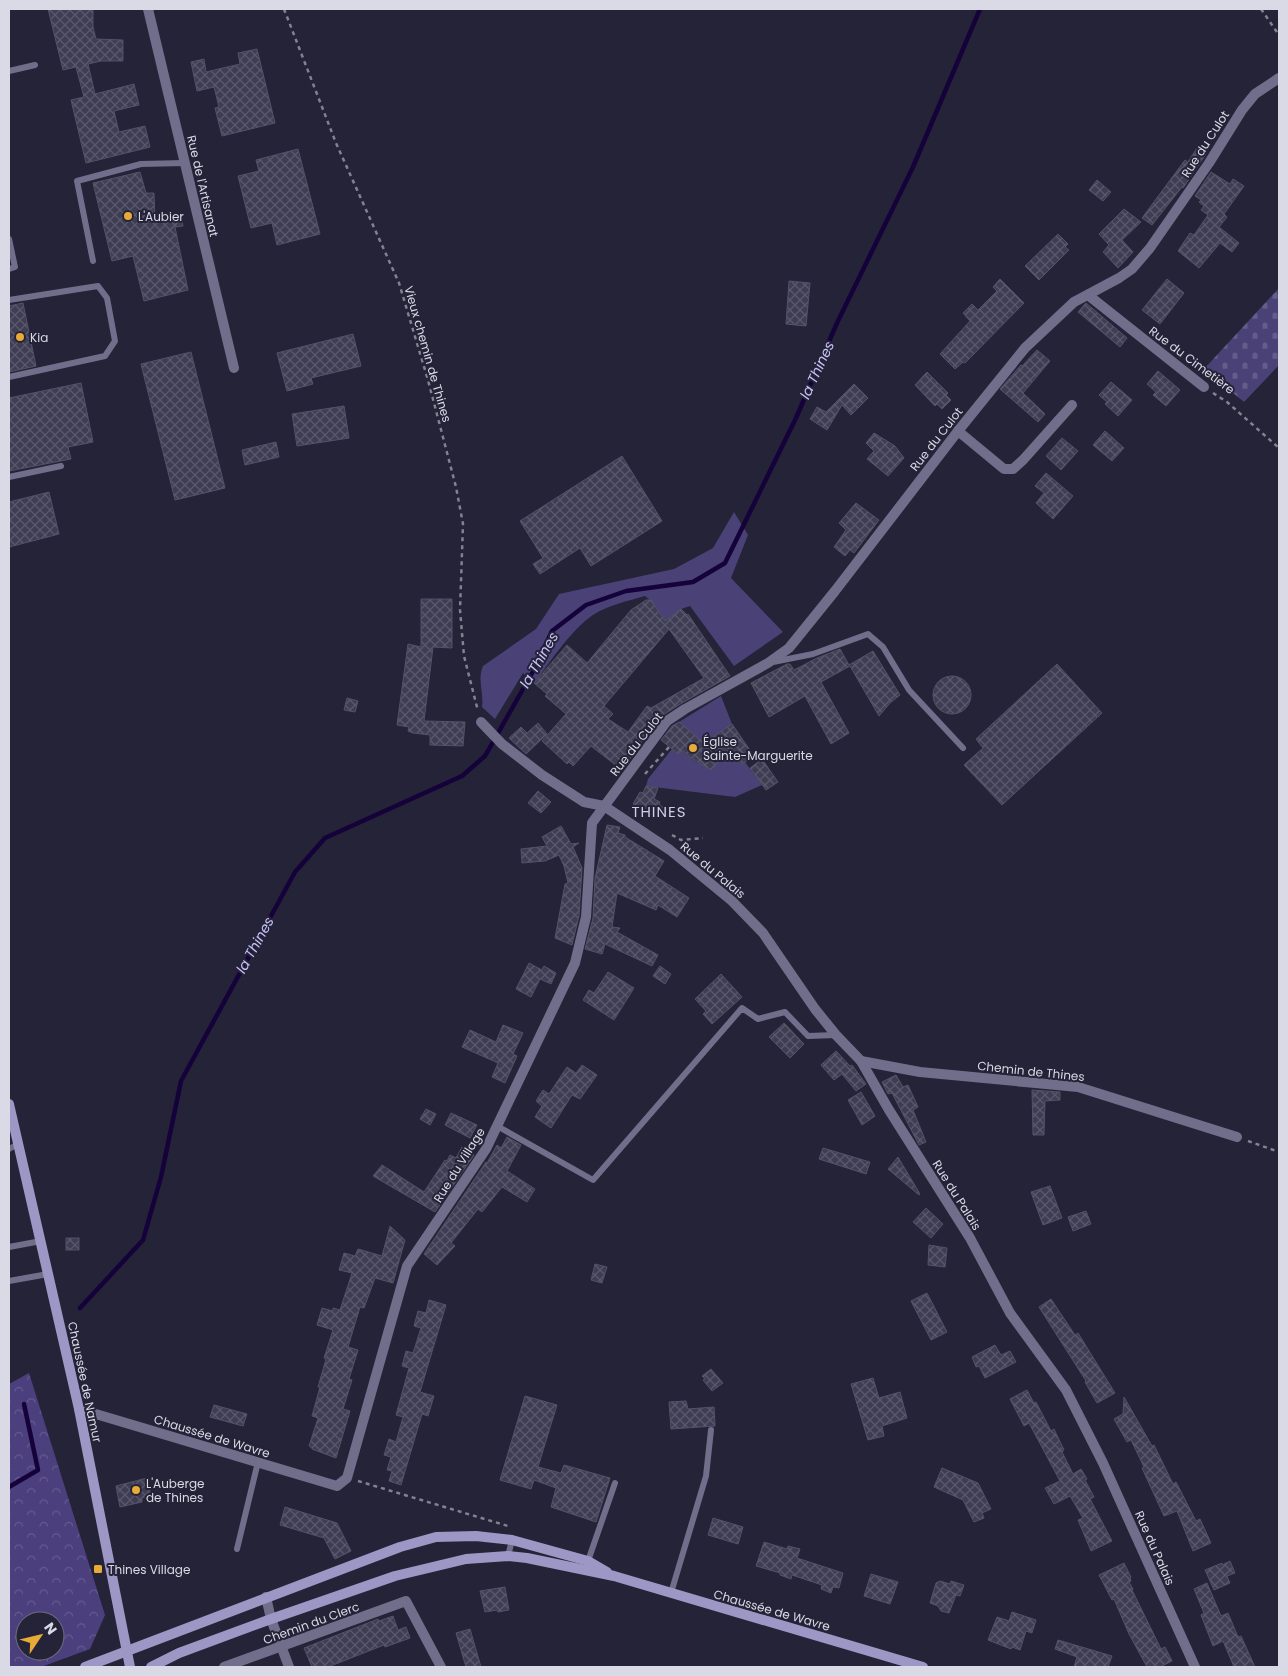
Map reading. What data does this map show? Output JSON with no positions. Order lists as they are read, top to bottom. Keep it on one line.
{"streets":{"main road":["Chaussée de Namur","Chaussée de Wavre"],"street":["Rue du Culot","Rue de l'Artisanat","Rue du Cimetière","Rue du Palais","Chemin de Thines","Rue du Village","Chemin du Clerc"],"path":["Vieux chemin de Thines"]},"crossings":[["Rue du Culot","Rue du Cimetière"],["Rue du Culot","Rue du Palais"],["Rue du Palais","Chemin de Thines"],["Rue du Village","Chaussée de Wavre"],["Chaussée de Namur","Chaussée de Wavre"]],"districts":["THINES"],"water":["la Thines"],"places":{"other":["L'Aubier","Kia","Église Sainte-Marguerite","L'Auberge de Thines"],"transit":["Thines Village"]},"north":"top right"}
